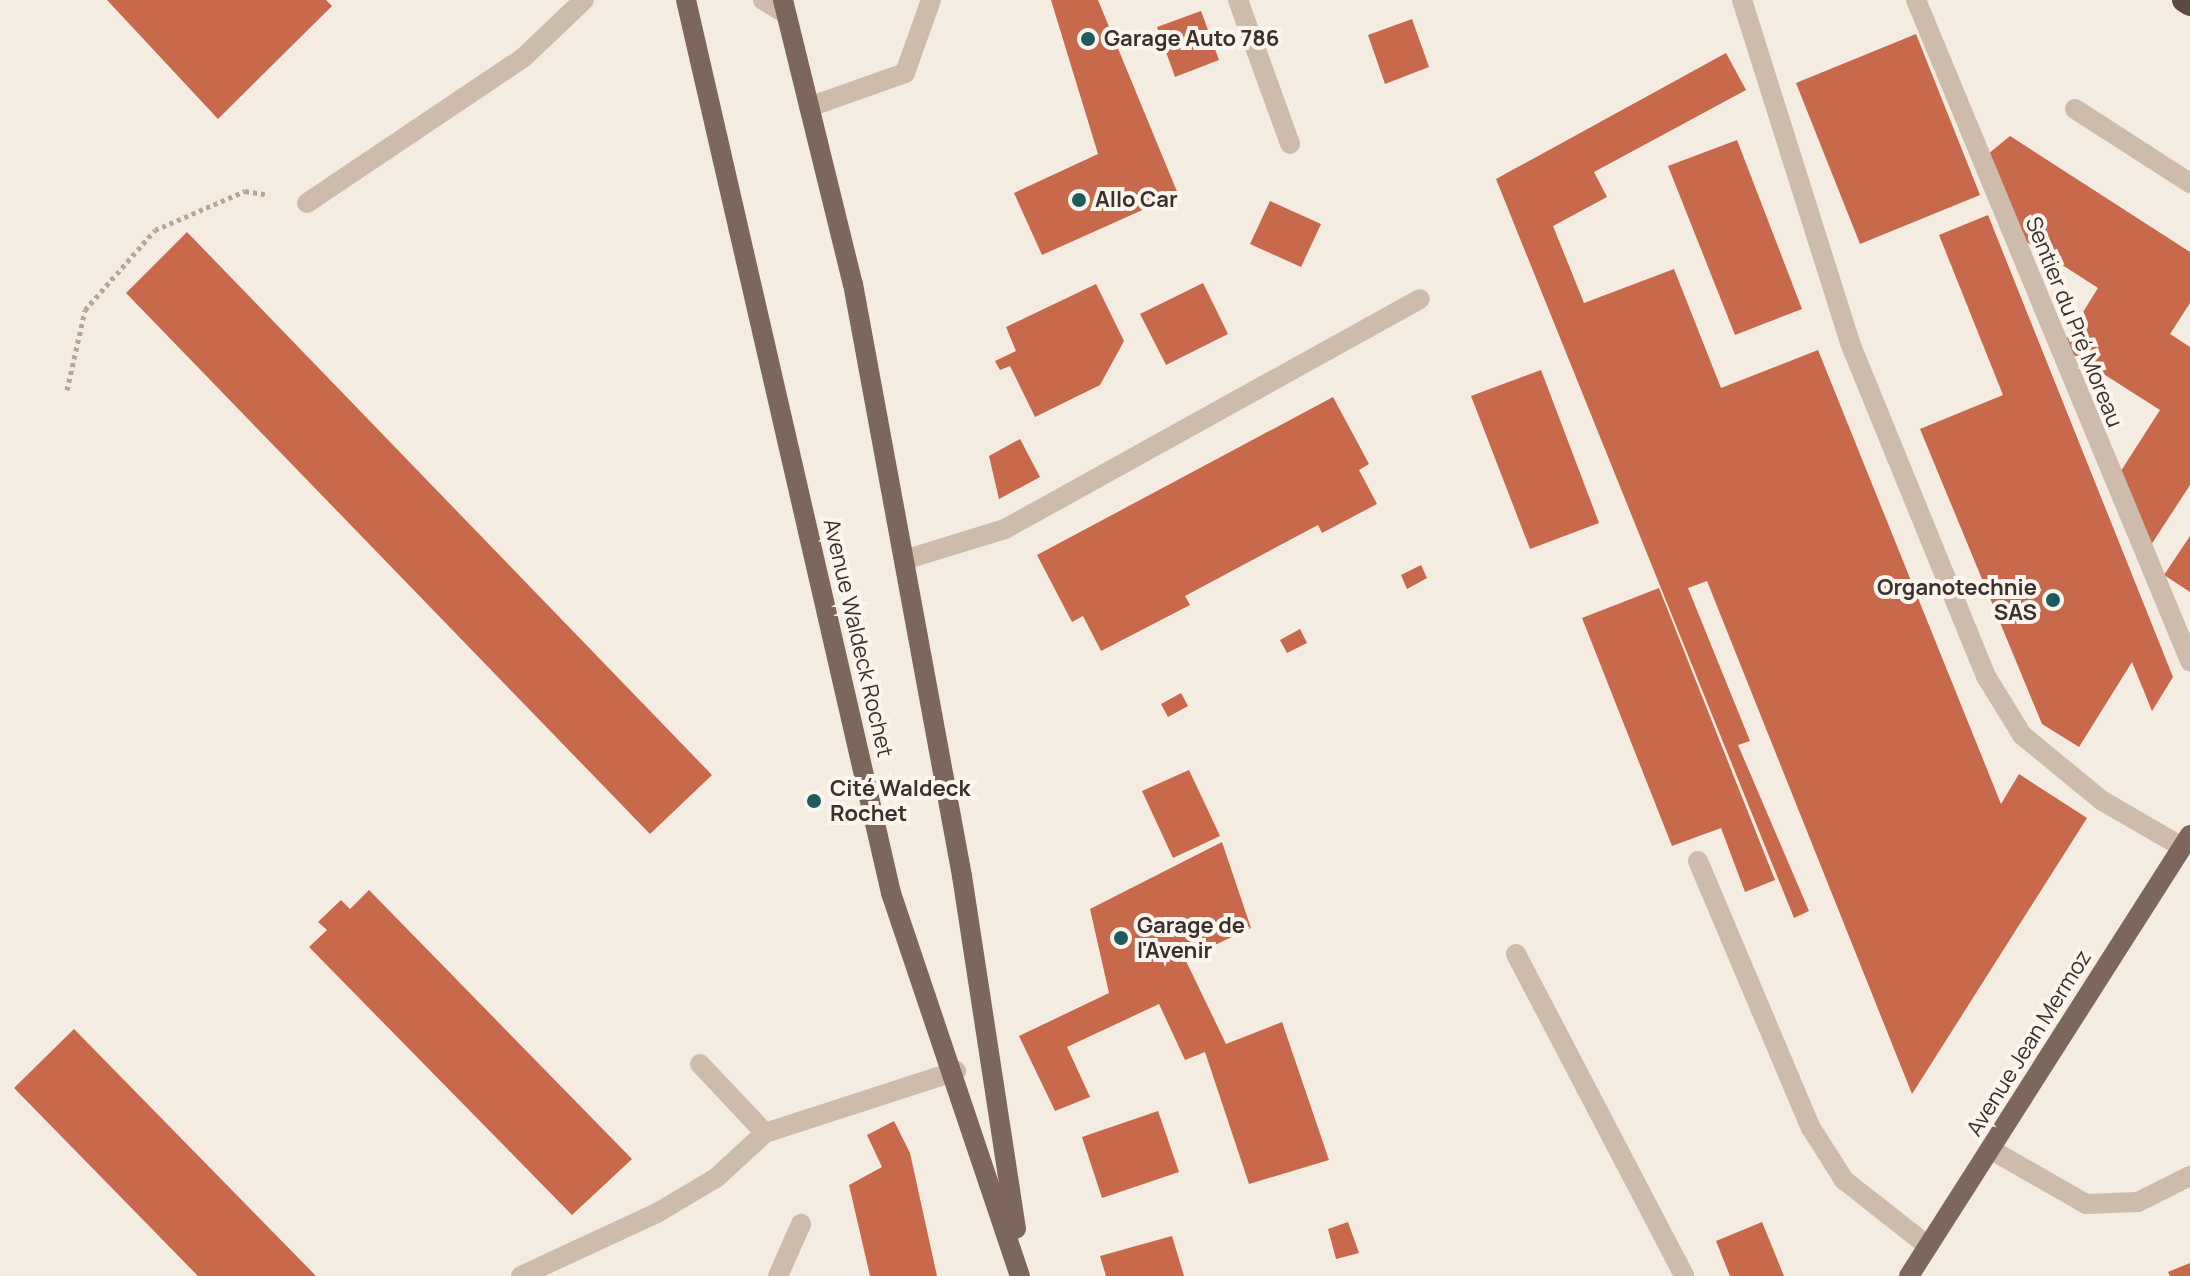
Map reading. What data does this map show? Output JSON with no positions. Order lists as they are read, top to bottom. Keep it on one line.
{"streets":{"main road":["Avenue Waldeck Rochet","Avenue Jean Mermoz"],"street":["Sentier du Pré Moreau"]},"places":["Garage Auto 786","Allo Car","Organotechnie SAS","Cité Waldeck Rochet","Garage de l'Avenir"]}
